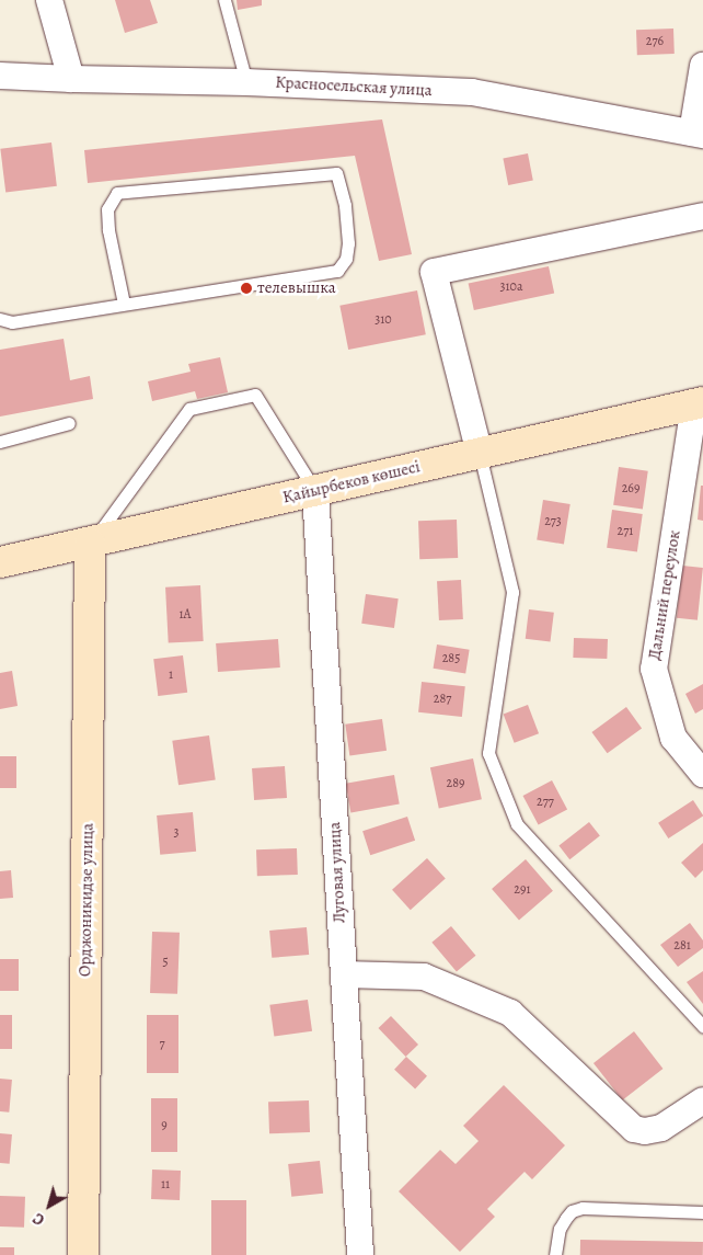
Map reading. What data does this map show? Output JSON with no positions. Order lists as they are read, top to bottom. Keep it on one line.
{"streets":{"main road":["Қайырбеков көшесі","Орджоникидзе улица"],"street":["Красносельская улица","Дальний переулок","Луговая улица"]},"crossings":[["Қайырбеков көшесі","Дальний переулок"],["Қайырбеков көшесі","Луговая улица"],["Қайырбеков көшесі","Орджоникидзе улица"]],"places":["телевышка"],"house_numbers":["276","310а","310","269","273","271","1А","285","1","287","289","277","3","291","281","5","7","9","11"],"north":"bottom left"}
